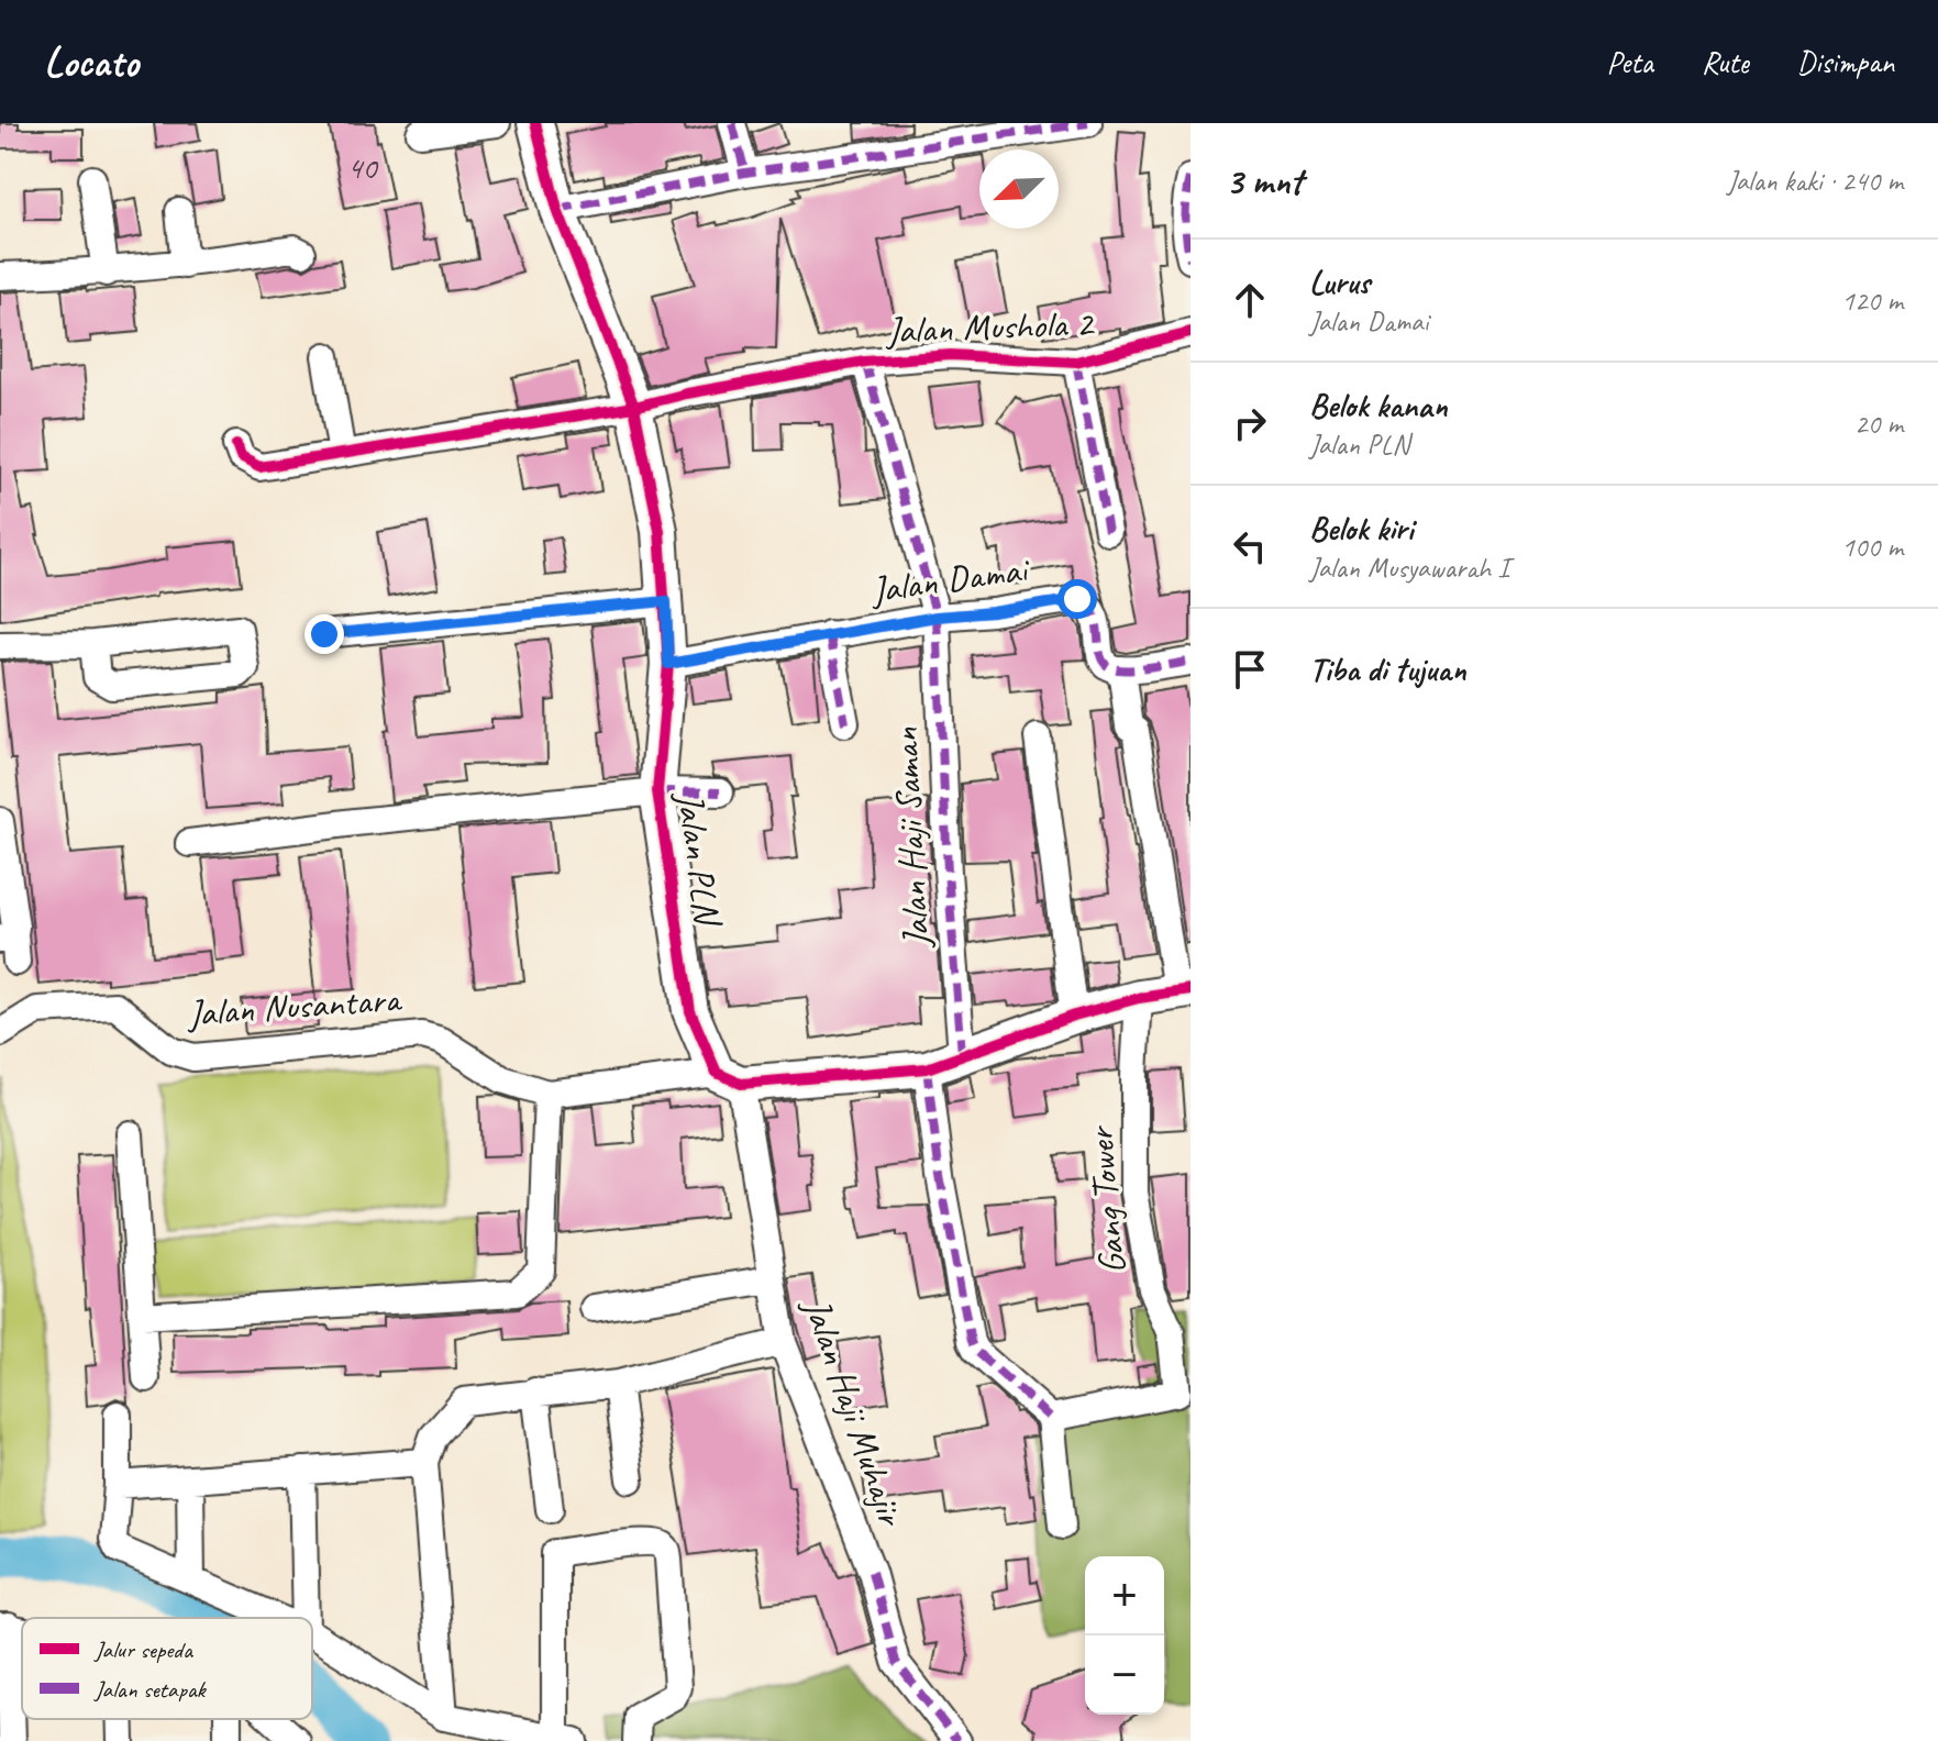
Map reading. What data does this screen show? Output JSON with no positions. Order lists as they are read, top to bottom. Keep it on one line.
{"streets":{"street":["Jalan Mushola 2","Jalan Damai","Jalan Haji Saman","Jalan PLN","Jalan Nusantara","Gang Tower","Jalan Haji Muhajir"]},"crossings":[["Jalan Mushola 2","Jalan Haji Saman"],["Jalan Mushola 2","Jalan PLN"],["Jalan Damai","Jalan Haji Saman"],["Jalan Damai","Jalan PLN"],["Jalan PLN","Jalan Haji Muhajir"]],"house_numbers":["40"],"legend":["Jalur sepeda","Jalan setapak"],"north":"bottom left","page":{"header":"Locato","nav":["Peta","Rute","Disimpan"],"heading":["3 mnt","Jalan kaki · 240 m"],"list":[["Lurus","Jalan Damai","120 m"],["Belok kanan","Jalan PLN","20 m"],["Belok kiri","Jalan Musyawarah I","100 m"],"Tiba di tujuan"],"map_buttons":["+","−"]}}
